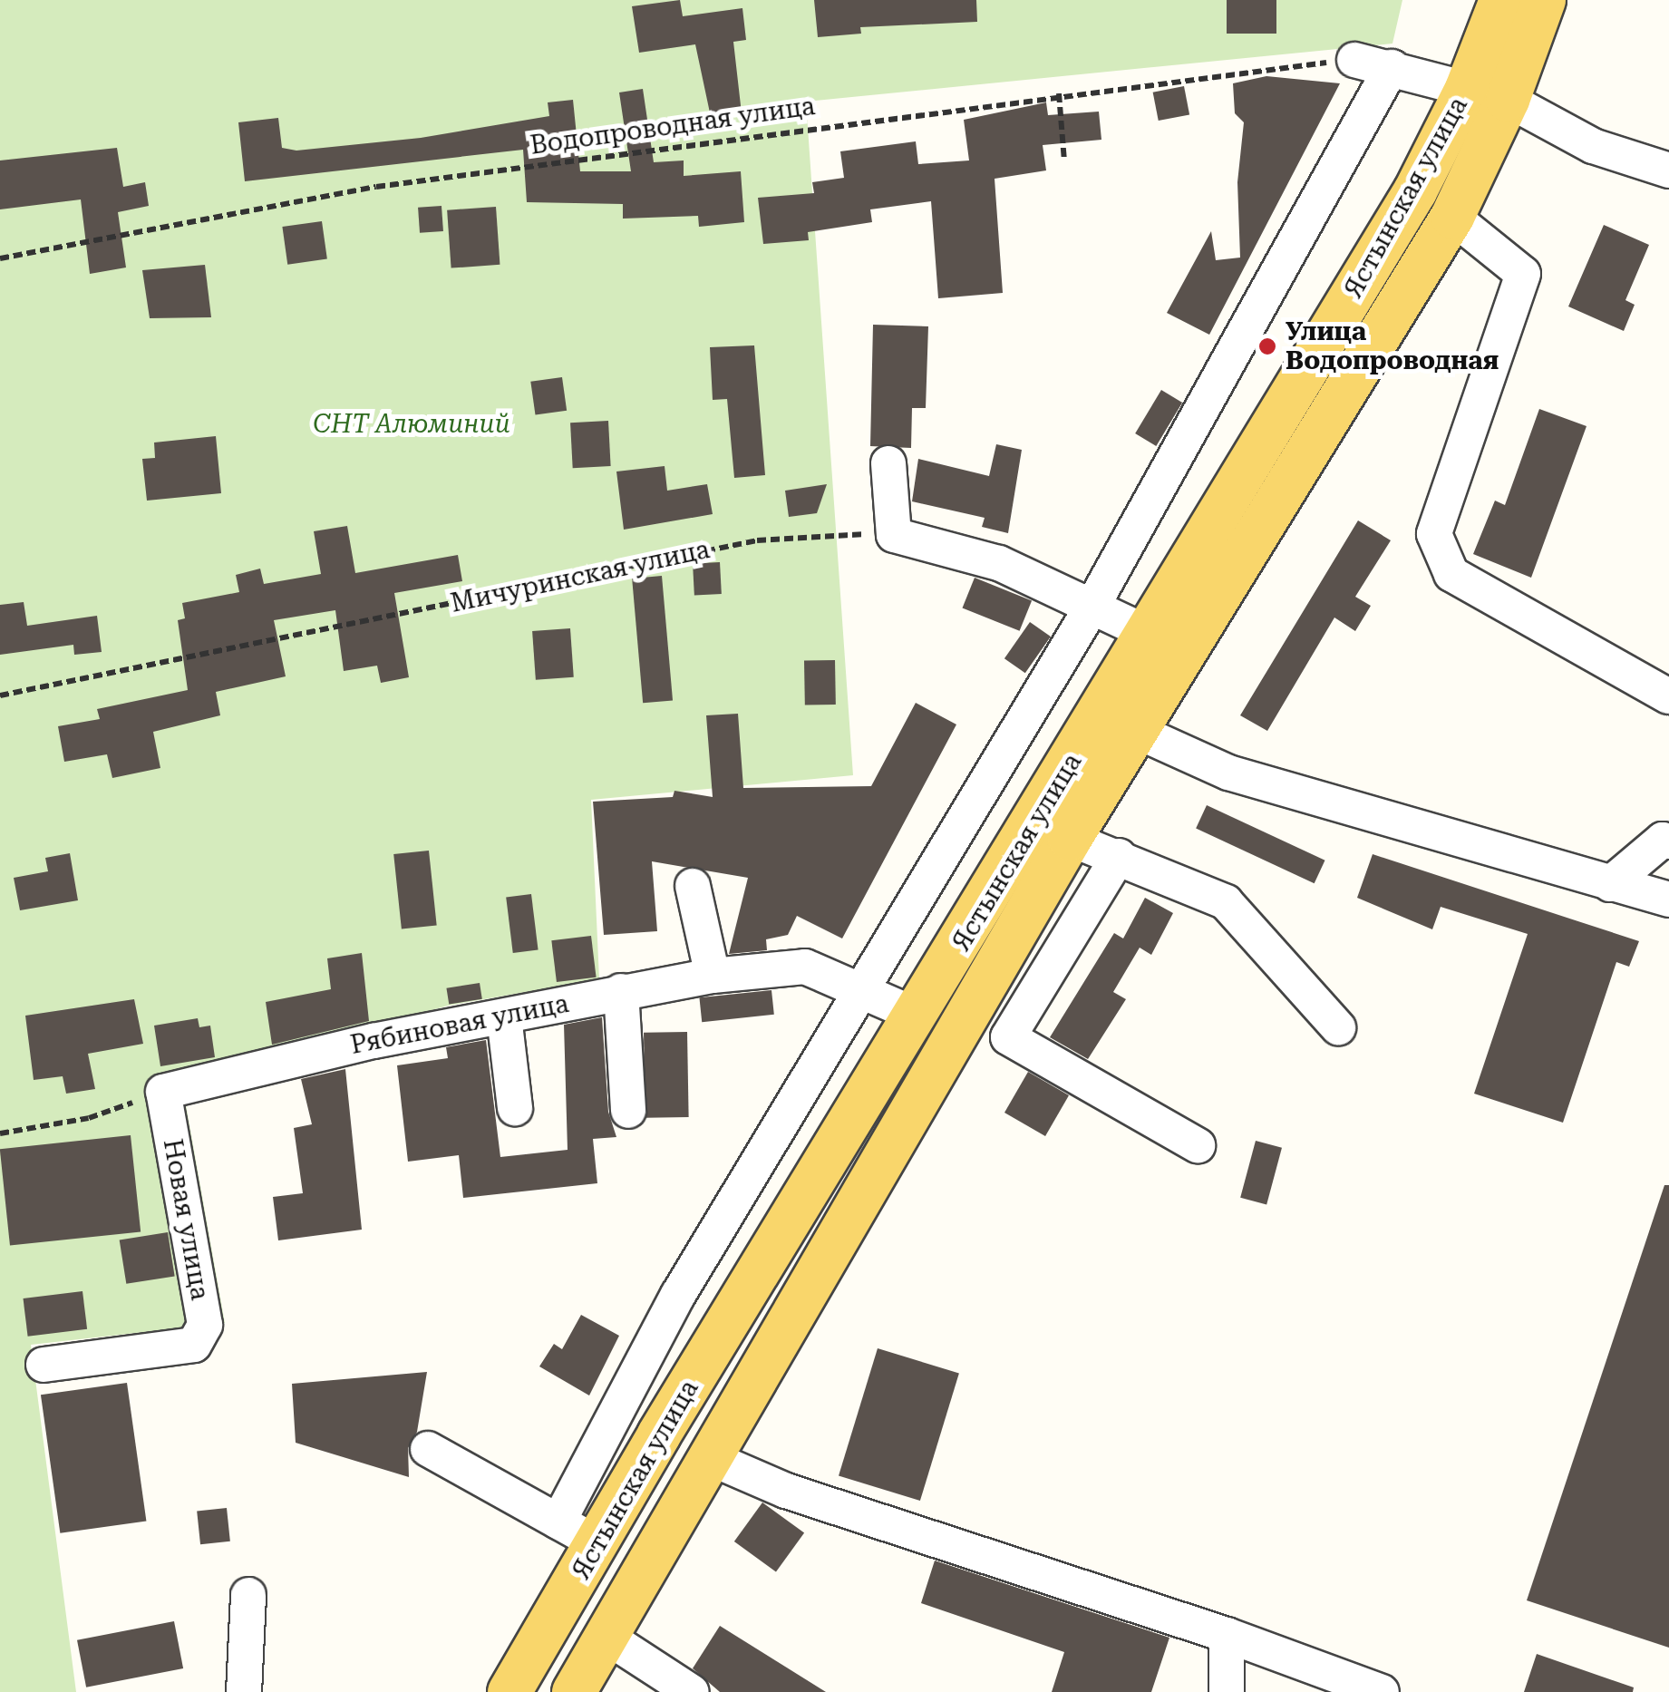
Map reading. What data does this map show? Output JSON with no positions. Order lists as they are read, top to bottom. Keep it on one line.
{"streets":{"main road":["Ястынская улица"],"street":["Рябиновая улица","Новая улица"],"path":["Водопроводная улица","Мичуринская улица"]},"crossings":[["Ястынская улица","Рябиновая улица"],["Рябиновая улица","Новая улица"]],"parks":["СНТ Алюминий"],"places":["Улица Водопроводная"]}
